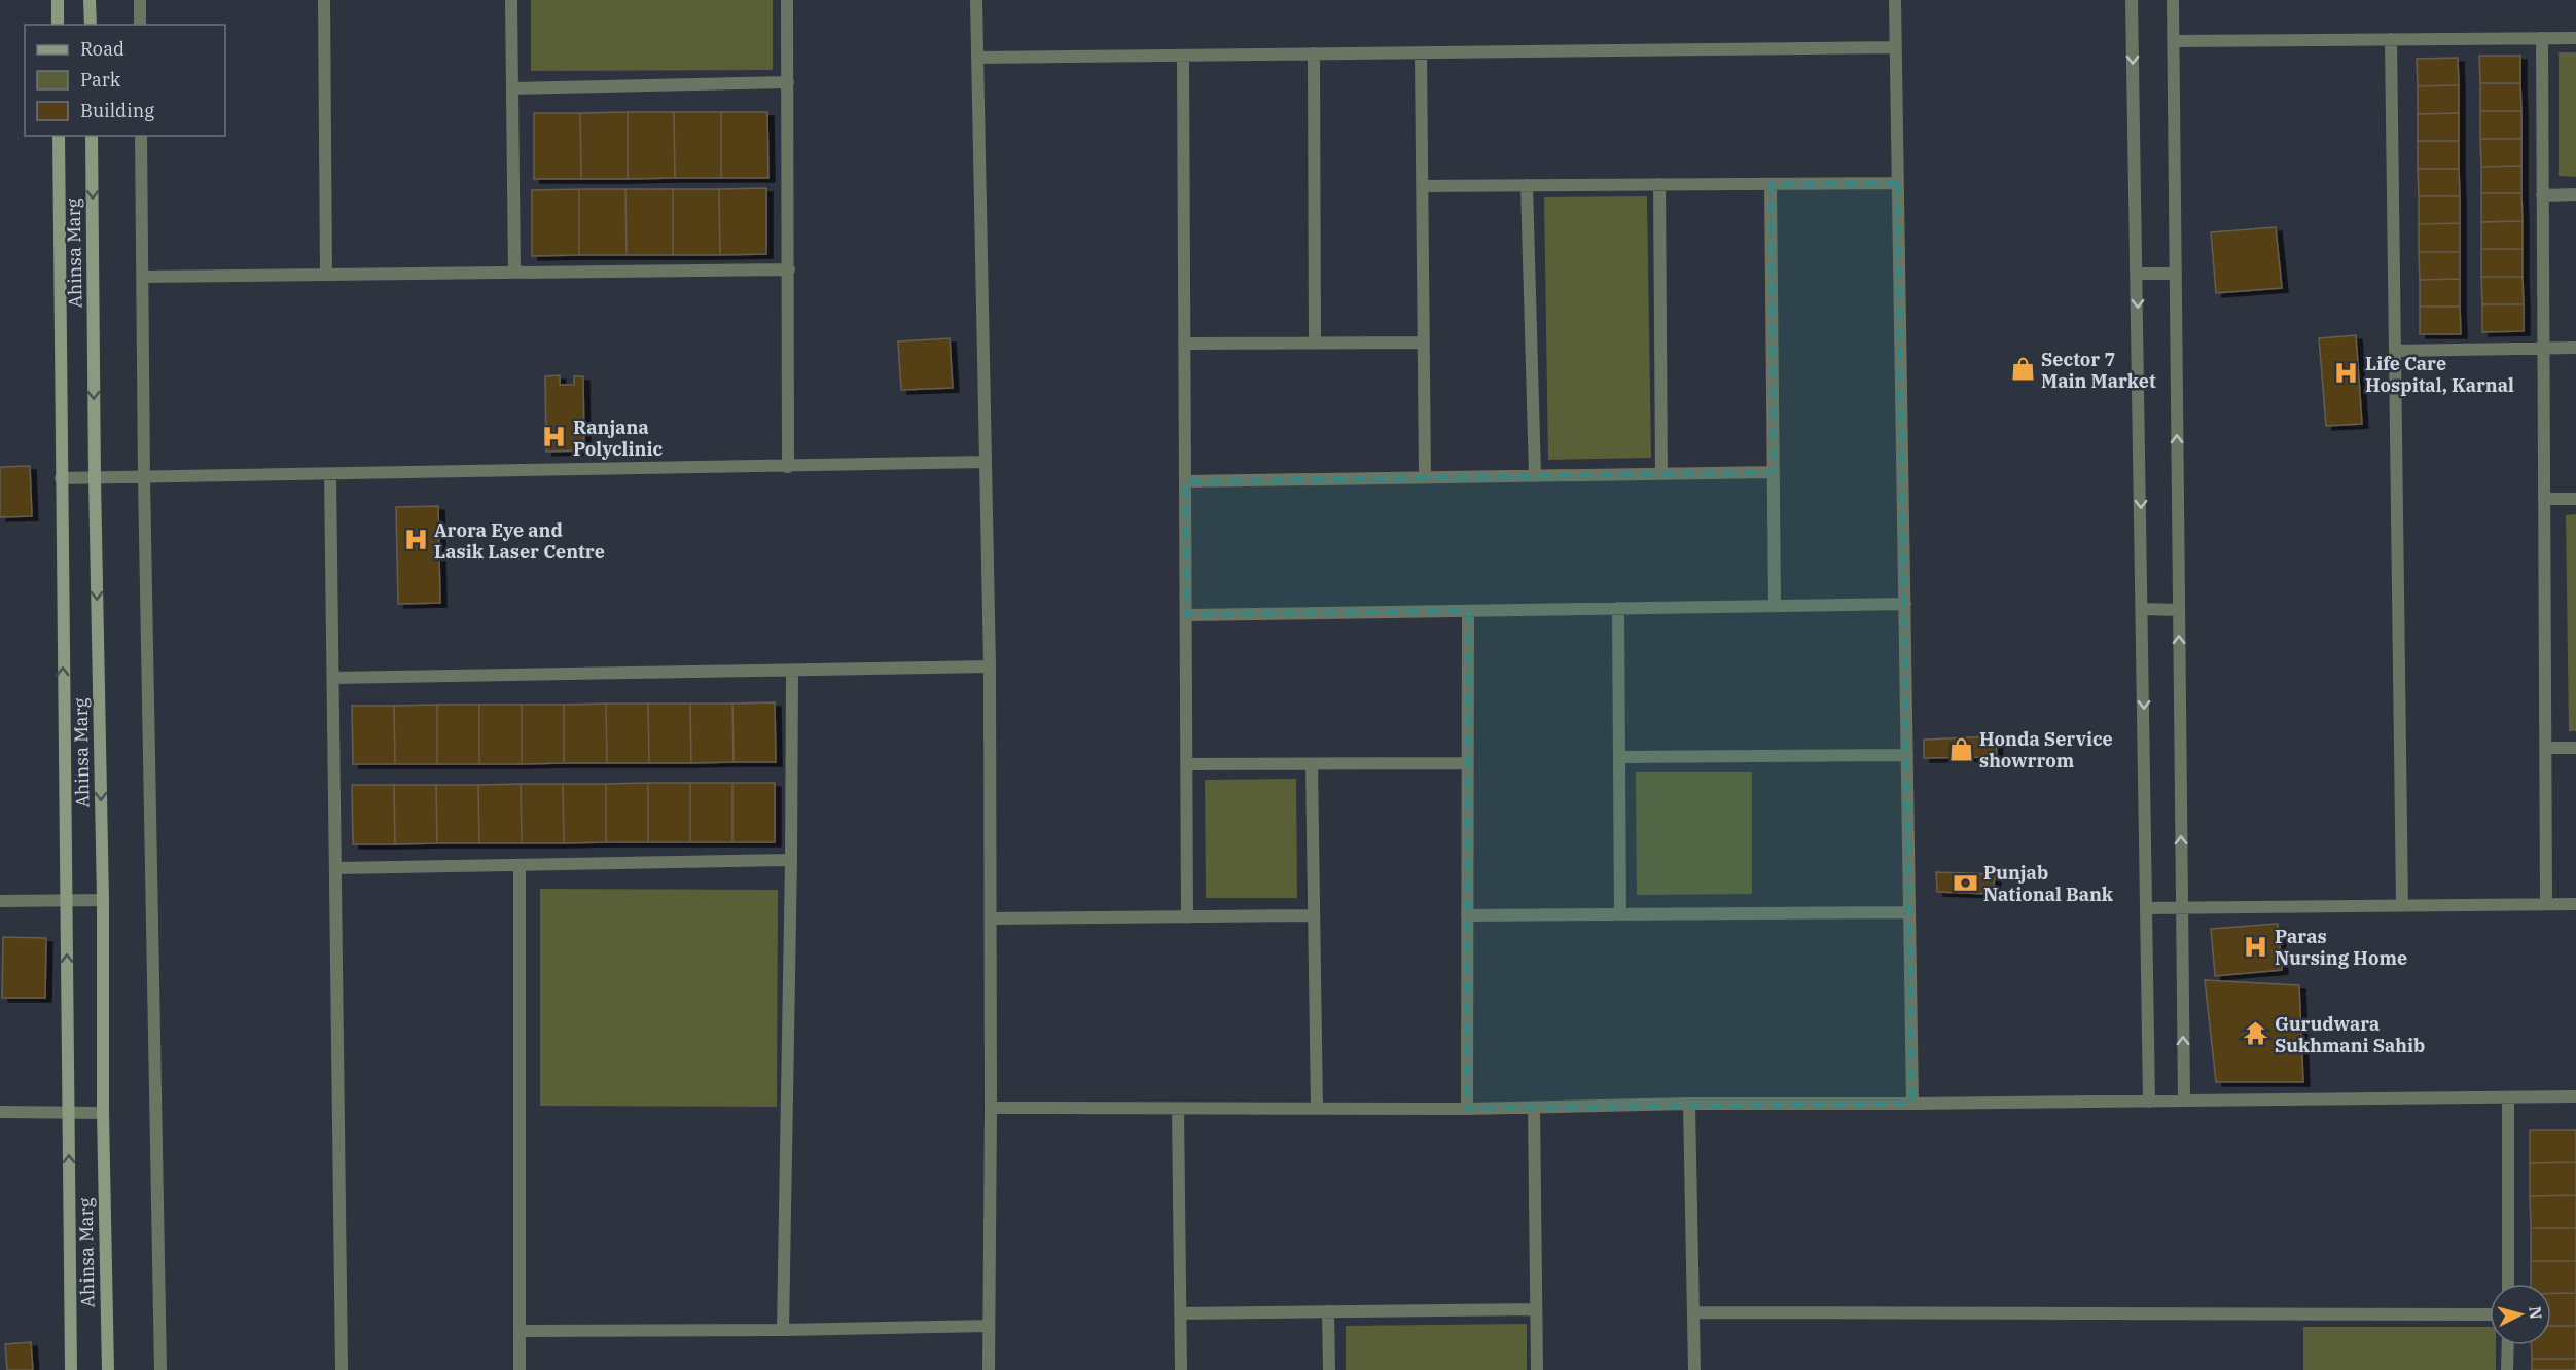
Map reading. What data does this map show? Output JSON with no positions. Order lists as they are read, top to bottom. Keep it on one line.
{"streets":{"street":["Ahinsa Marg"]},"places":{"shop":["Sector 7 Main Market","Honda Service showrrom"],"hospital":["Life Care Hospital, Karnal","Ranjana Polyclinic","Arora Eye and Lasik Laser Centre","Paras Nursing Home"],"bank":["Punjab National Bank"],"temple":["Gurudwara Sukhmani Sahib"]},"legend":["Road","Park","Building"],"north":"right"}
